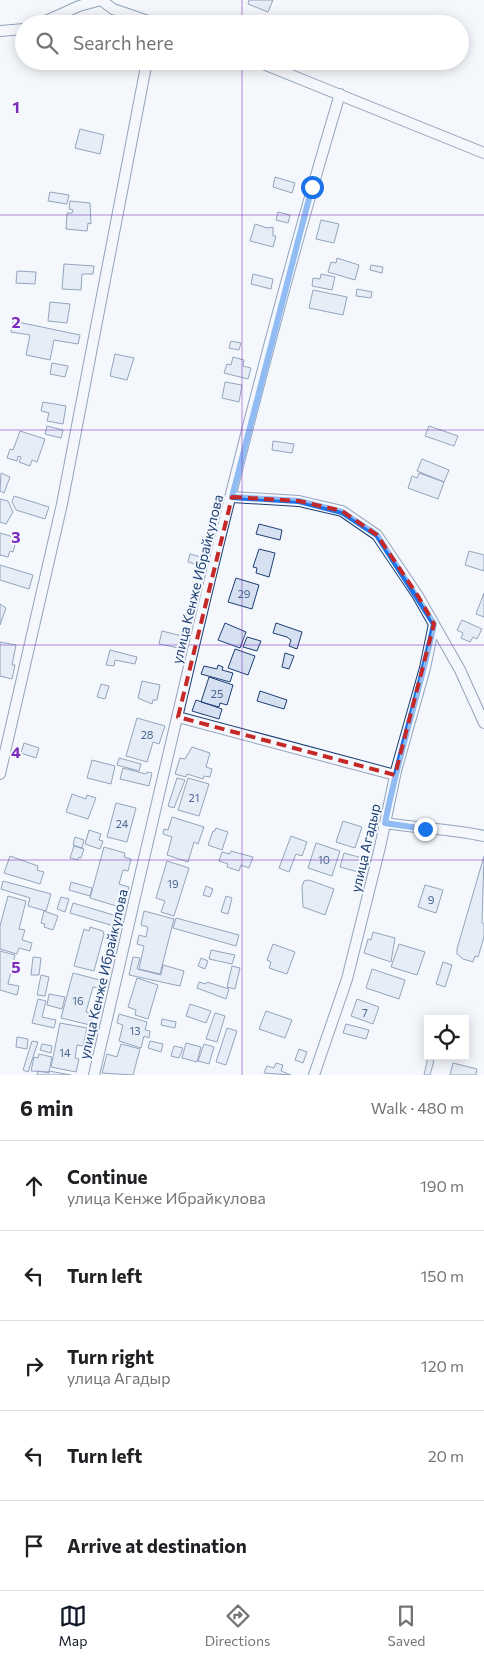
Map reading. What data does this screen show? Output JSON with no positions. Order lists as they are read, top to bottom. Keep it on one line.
{"streets":{"street":["улица Кенже Ибрайкулова","улица Агадыр"]},"house_numbers":["29","25","28","21","24","10","19","9","16","7","13","14"],"page":{"search":"Search here","heading":["6 min","Walk · 480 m"],"list":[["Continue","улица Кенже Ибрайкулова","190 m"],["Turn left","150 m"],["Turn right","улица Агадыр","120 m"],["Turn left","20 m"],"Arrive at destination"],"nav":["Map","Directions","Saved"]},"grid":{"rows":["1","2","3","4","5"]}}
